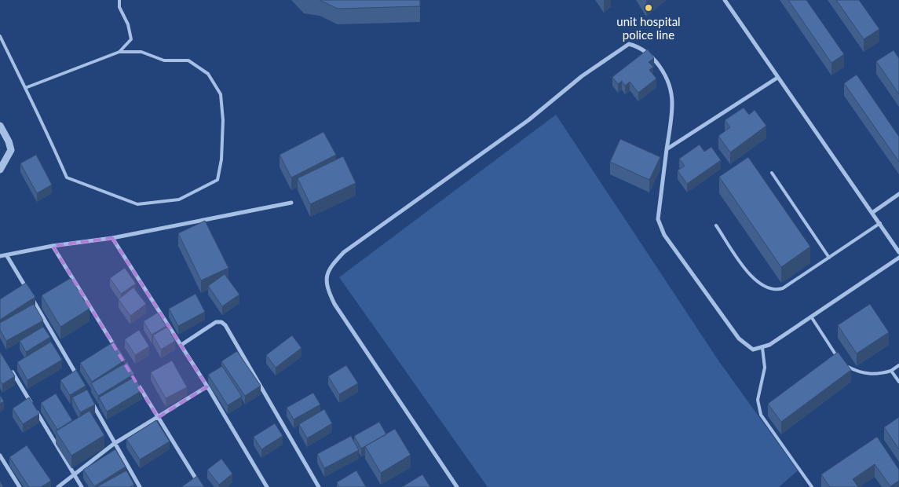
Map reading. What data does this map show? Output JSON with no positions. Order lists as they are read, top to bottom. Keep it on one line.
{"places":["unit hospital police line"]}
